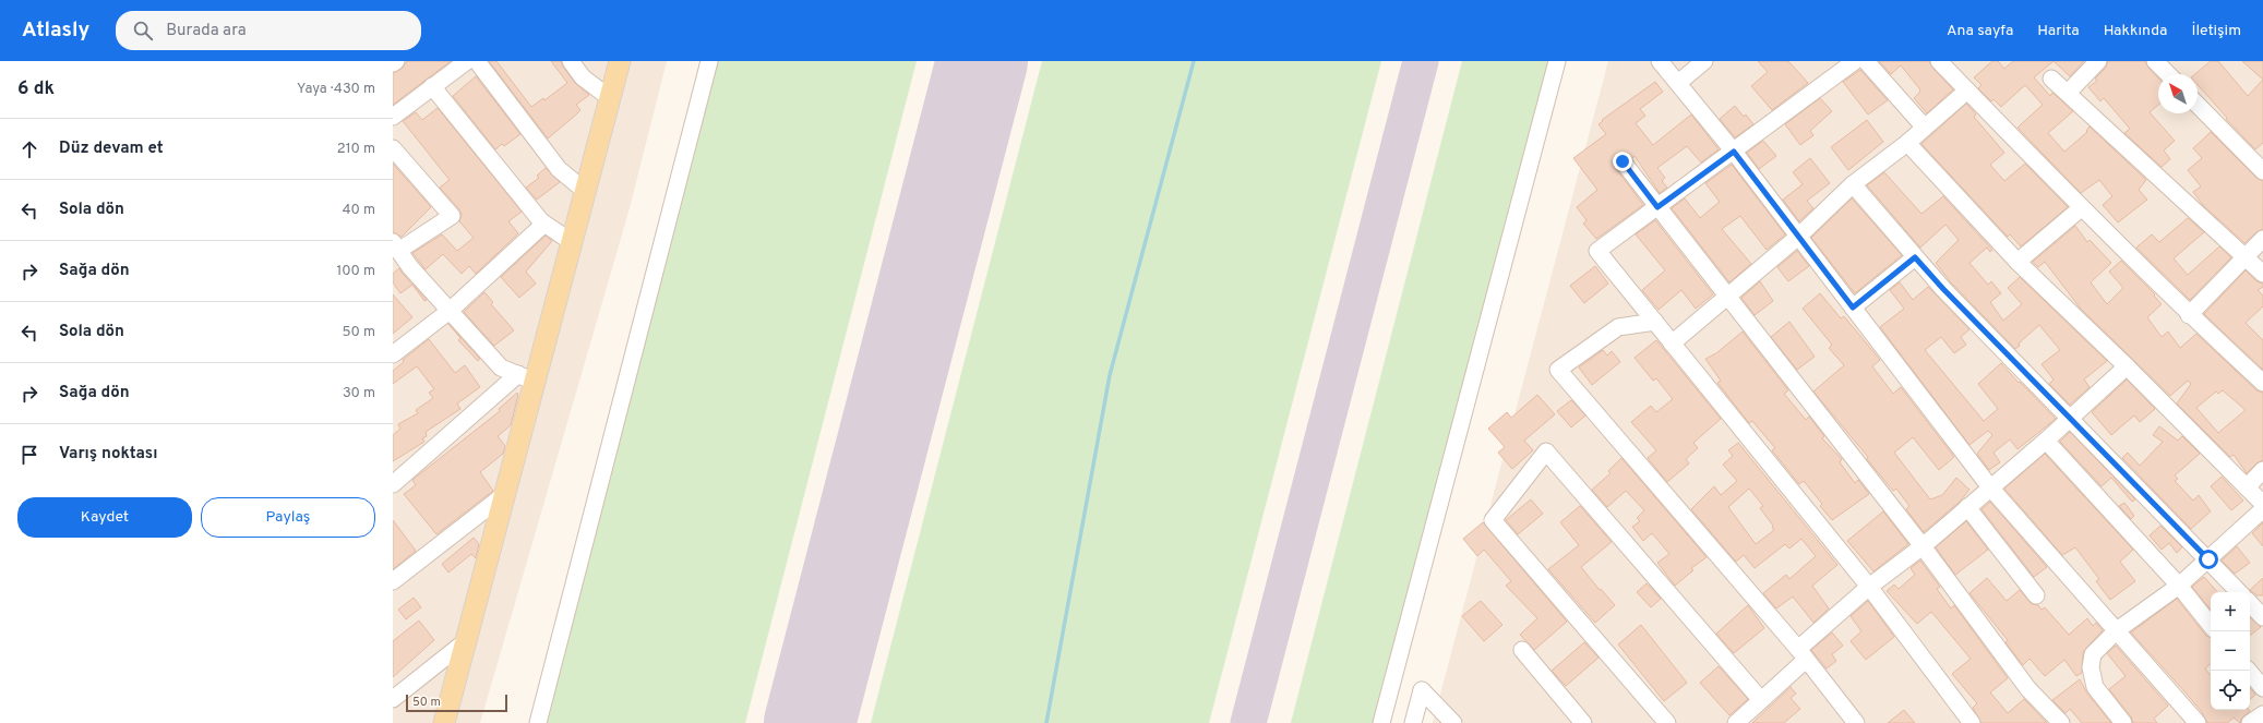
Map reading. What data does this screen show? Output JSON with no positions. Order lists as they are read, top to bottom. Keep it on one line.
{"scale_bar":"50 m","north":"top left","page":{"header":"Atlasly","search":"Burada ara","nav":["Ana sayfa","Harita","Hakkında","İletişim"],"heading":["6 dk","Yaya · 430 m"],"list":[["Düz devam et","210 m"],["Sola dön","40 m"],["Sağa dön","100 m"],["Sola dön","50 m"],["Sağa dön","30 m"],"Varış noktası"],"buttons":["Kaydet","Paylaş"],"map_buttons":["+","−"],"scale":"50 m"}}
